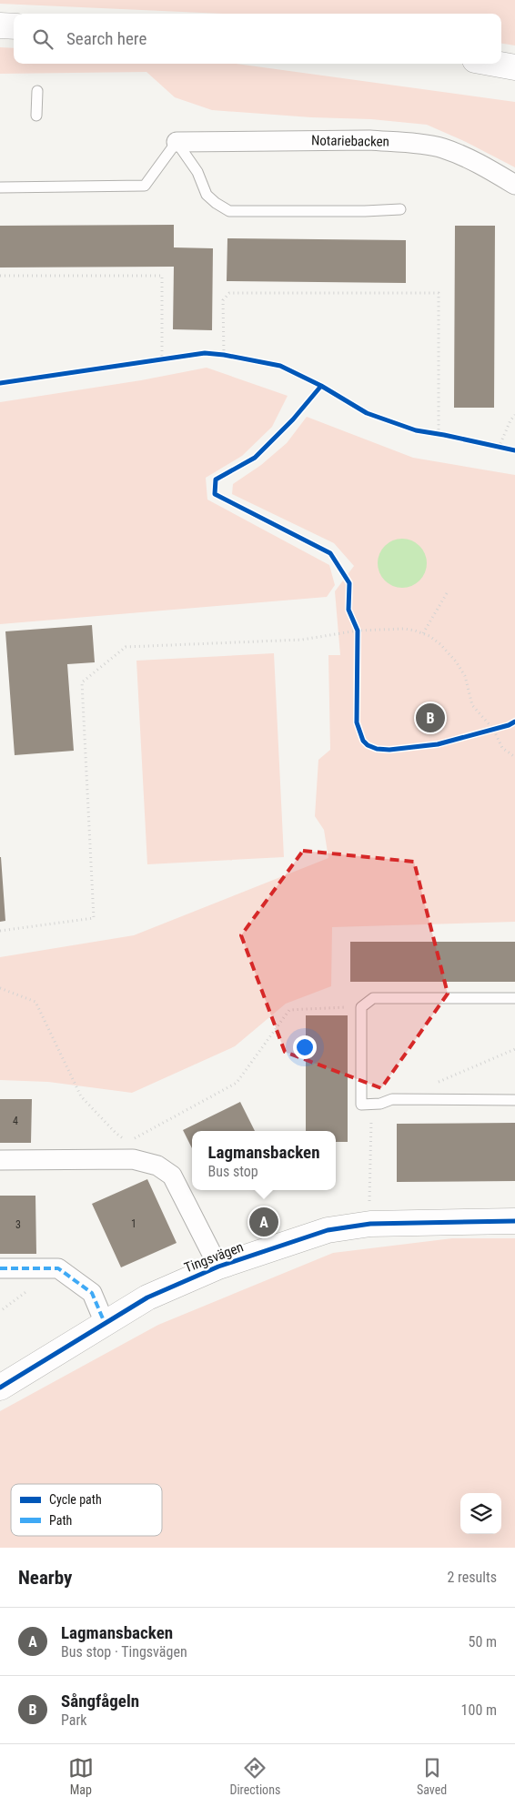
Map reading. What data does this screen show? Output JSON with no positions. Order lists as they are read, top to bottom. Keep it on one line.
{"streets":{"street":["Notariebacken","Tingsvägen"]},"house_numbers":["4","1","3"],"legend":["Cycle path","Path"],"page":{"search":"Search here","pins":["B","A"],"popup":["Lagmansbacken","Bus stop"],"heading":["Nearby","2 results"],"list":[{"mark":"A","name":"Lagmansbacken","note":"Bus stop · Tingsvägen","value":"50 m"},{"mark":"B","name":"Sångfågeln","note":"Park","value":"100 m"}],"nav":["Map","Directions","Saved"]}}
